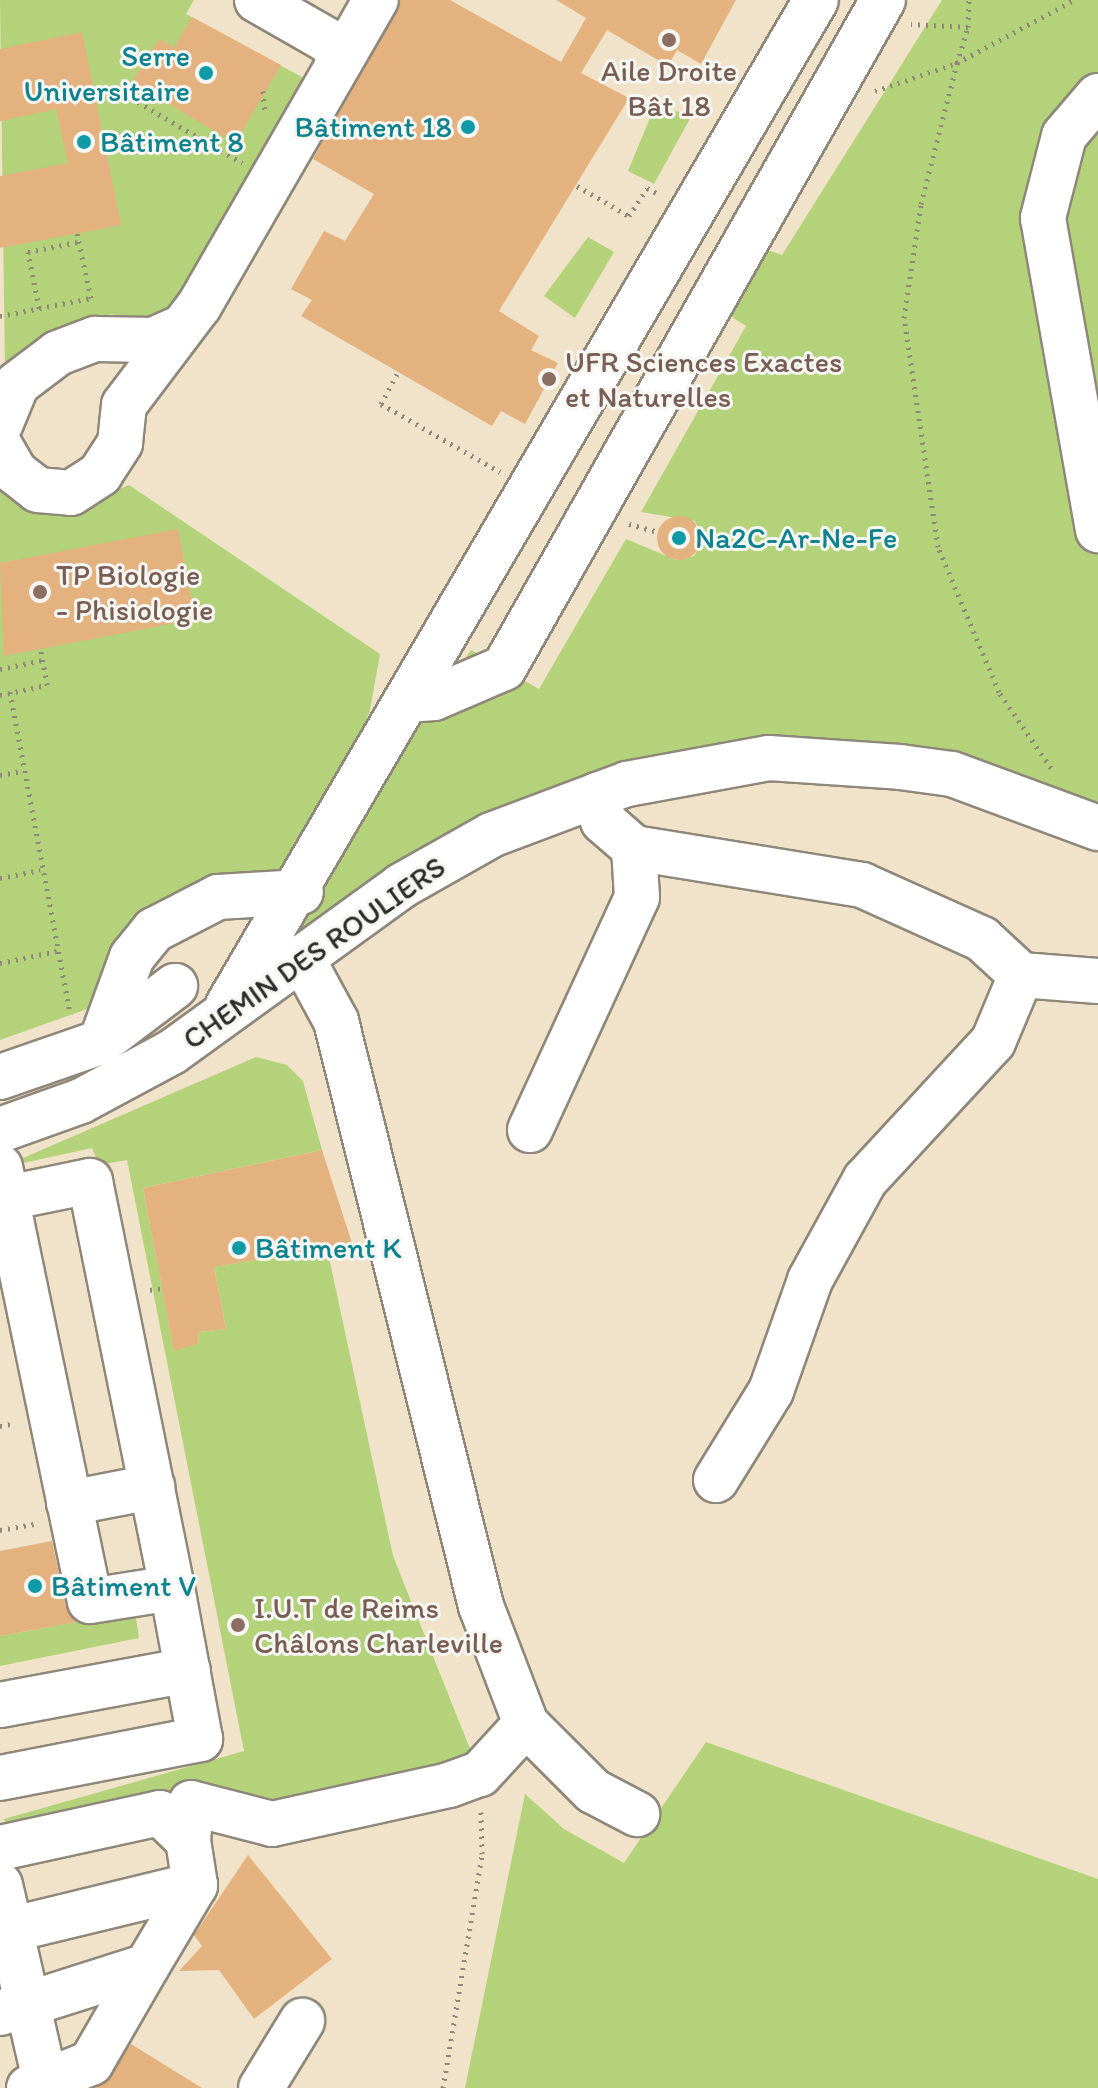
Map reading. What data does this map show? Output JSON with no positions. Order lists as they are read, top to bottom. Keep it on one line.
{"streets":{"street":["CHEMIN DES ROULIERS"]},"places":["Aile Droite Bât 18","Serre Universitaire","Bâtiment 18","Bâtiment 8","UFR Sciences Exactes et Naturelles","Na2C-Ar-Ne-Fe","TP Biologie - Phisiologie","Bâtiment K","Bâtiment V","I.U.T de Reims Châlons Charleville"]}
